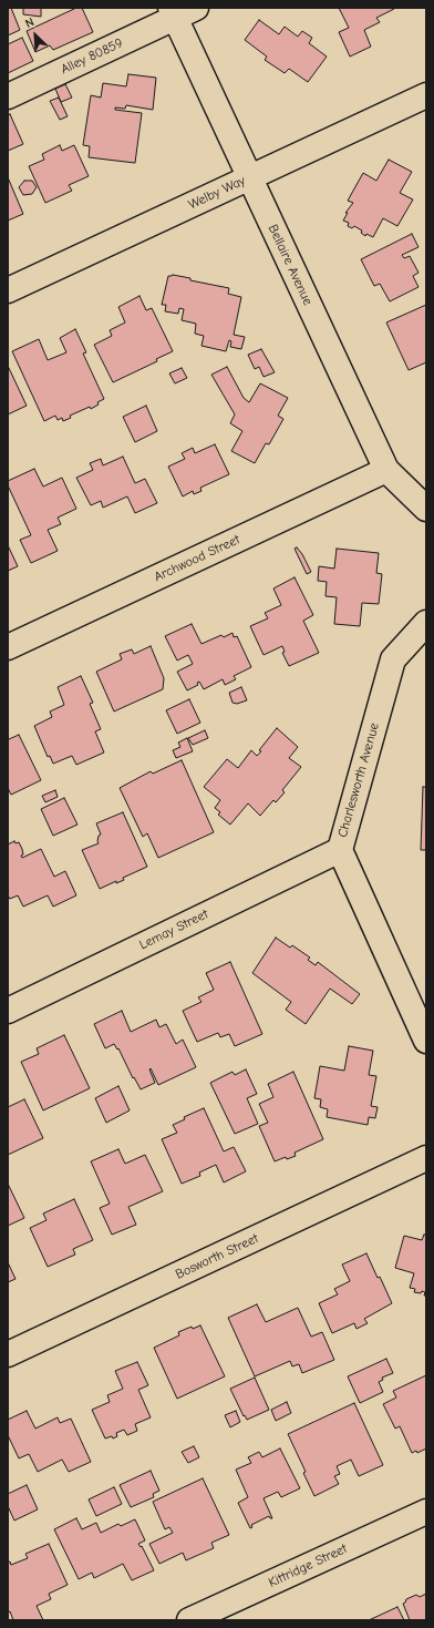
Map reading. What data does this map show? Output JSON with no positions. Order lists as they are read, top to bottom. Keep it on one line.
{"streets":{"street":["Alley 80859","Welby Way","Bellaire Avenue","Archwood Street","Charlesworth Avenue","Lemay Street","Bosworth Street","Kittridge Street"]},"crossings":[["Alley 80859","Bellaire Avenue"],["Welby Way","Bellaire Avenue"],["Bellaire Avenue","Archwood Street"],["Charlesworth Avenue","Lemay Street"]],"north":"top left"}
